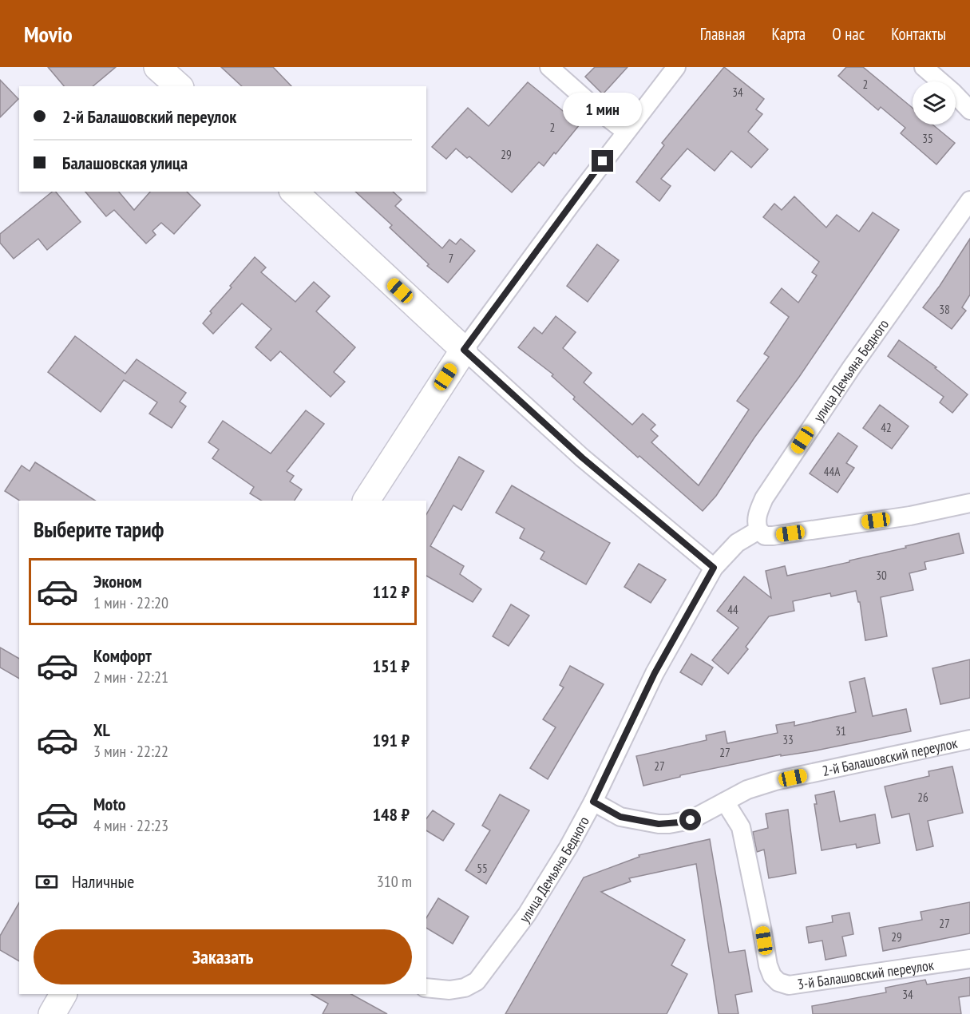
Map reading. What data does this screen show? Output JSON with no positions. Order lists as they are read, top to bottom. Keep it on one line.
{"streets":{"street":["улица Демьяна Бедного","2-й Балашовский переулок","3-й Балашовский переулок"]},"crossings":[["улица Демьяна Бедного","2-й Балашовский переулок"],["2-й Балашовский переулок","3-й Балашовский переулок"]],"house_numbers":["2","34","2","35","29","7","38","42","44А","30","44","31","33","27","27","26","55","27","29","34"],"page":{"header":"Movio","nav":["Главная","Карта","О нас","Контакты"],"banner":["2-й Балашовский переулок","Балашовская улица"],"bubble":"1 мин","heading":"Выберите тариф","list":[{"name":"Эконом","note":"1 мин · 22:20","value":"112 ₽"},{"name":"Комфорт","note":"2 мин · 22:21","value":"151 ₽"},{"name":"XL","note":"3 мин · 22:22","value":"191 ₽"},{"name":"Moto","note":"4 мин · 22:23","value":"148 ₽"}],"pay":["Наличные","310 m"],"buttons":"Заказать"}}
